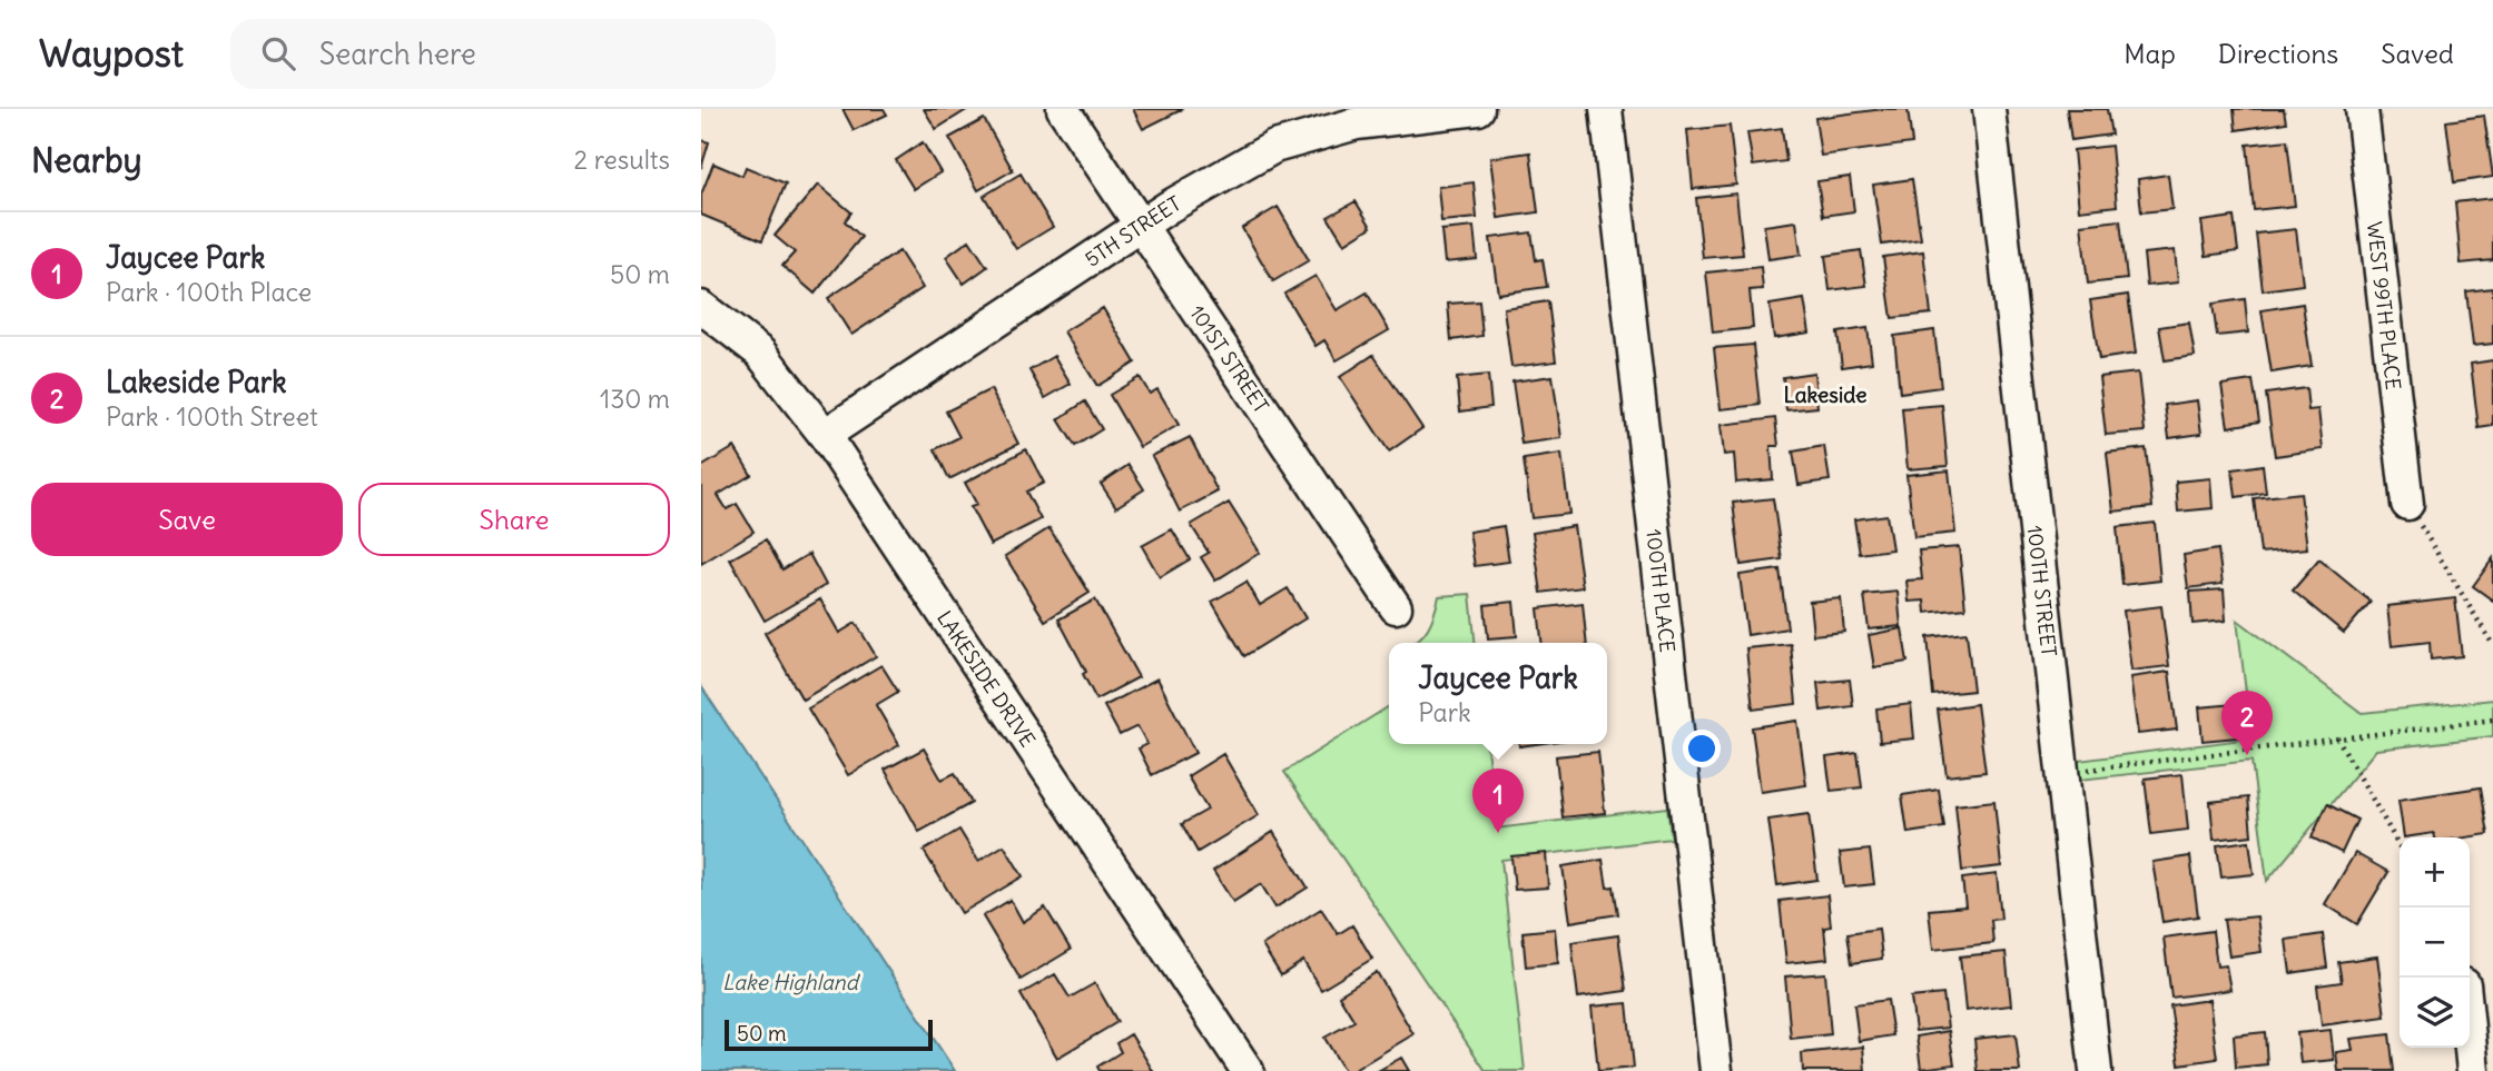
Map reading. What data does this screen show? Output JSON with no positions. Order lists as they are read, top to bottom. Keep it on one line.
{"streets":{"street":["5TH STREET","WEST 99TH PLACE","101ST STREET","100TH PLACE","100TH STREET","LAKESIDE DRIVE"]},"crossings":[["5TH STREET","101ST STREET"],["5TH STREET","LAKESIDE DRIVE"]],"districts":["Lakeside"],"water":["Lake Highland"],"scale_bar":"50 m","page":{"header":"Waypost","search":"Search here","nav":["Map","Directions","Saved"],"heading":["Nearby","2 results"],"list":[{"mark":"1","name":"Jaycee Park","note":"Park · 100th Place","value":"50 m"},{"mark":"2","name":"Lakeside Park","note":"Park · 100th Street","value":"130 m"}],"buttons":["Save","Share"],"popup":["Jaycee Park","Park"],"pins":["2","1"],"map_buttons":["+","−"],"scale":"50 m"}}
